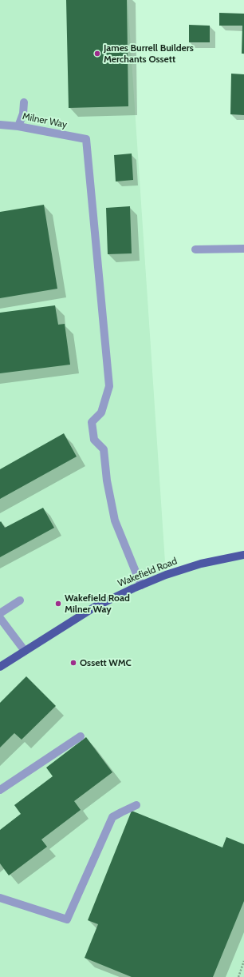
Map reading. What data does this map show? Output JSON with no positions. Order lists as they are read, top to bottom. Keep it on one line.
{"streets":{"main road":["Wakefield Road"],"street":["Milner Way"]},"crossings":[["Milner Way","Wakefield Road"]],"places":["James Burrell Builders Merchants Ossett","Wakefield Road Milner Way","Ossett WMC"]}
